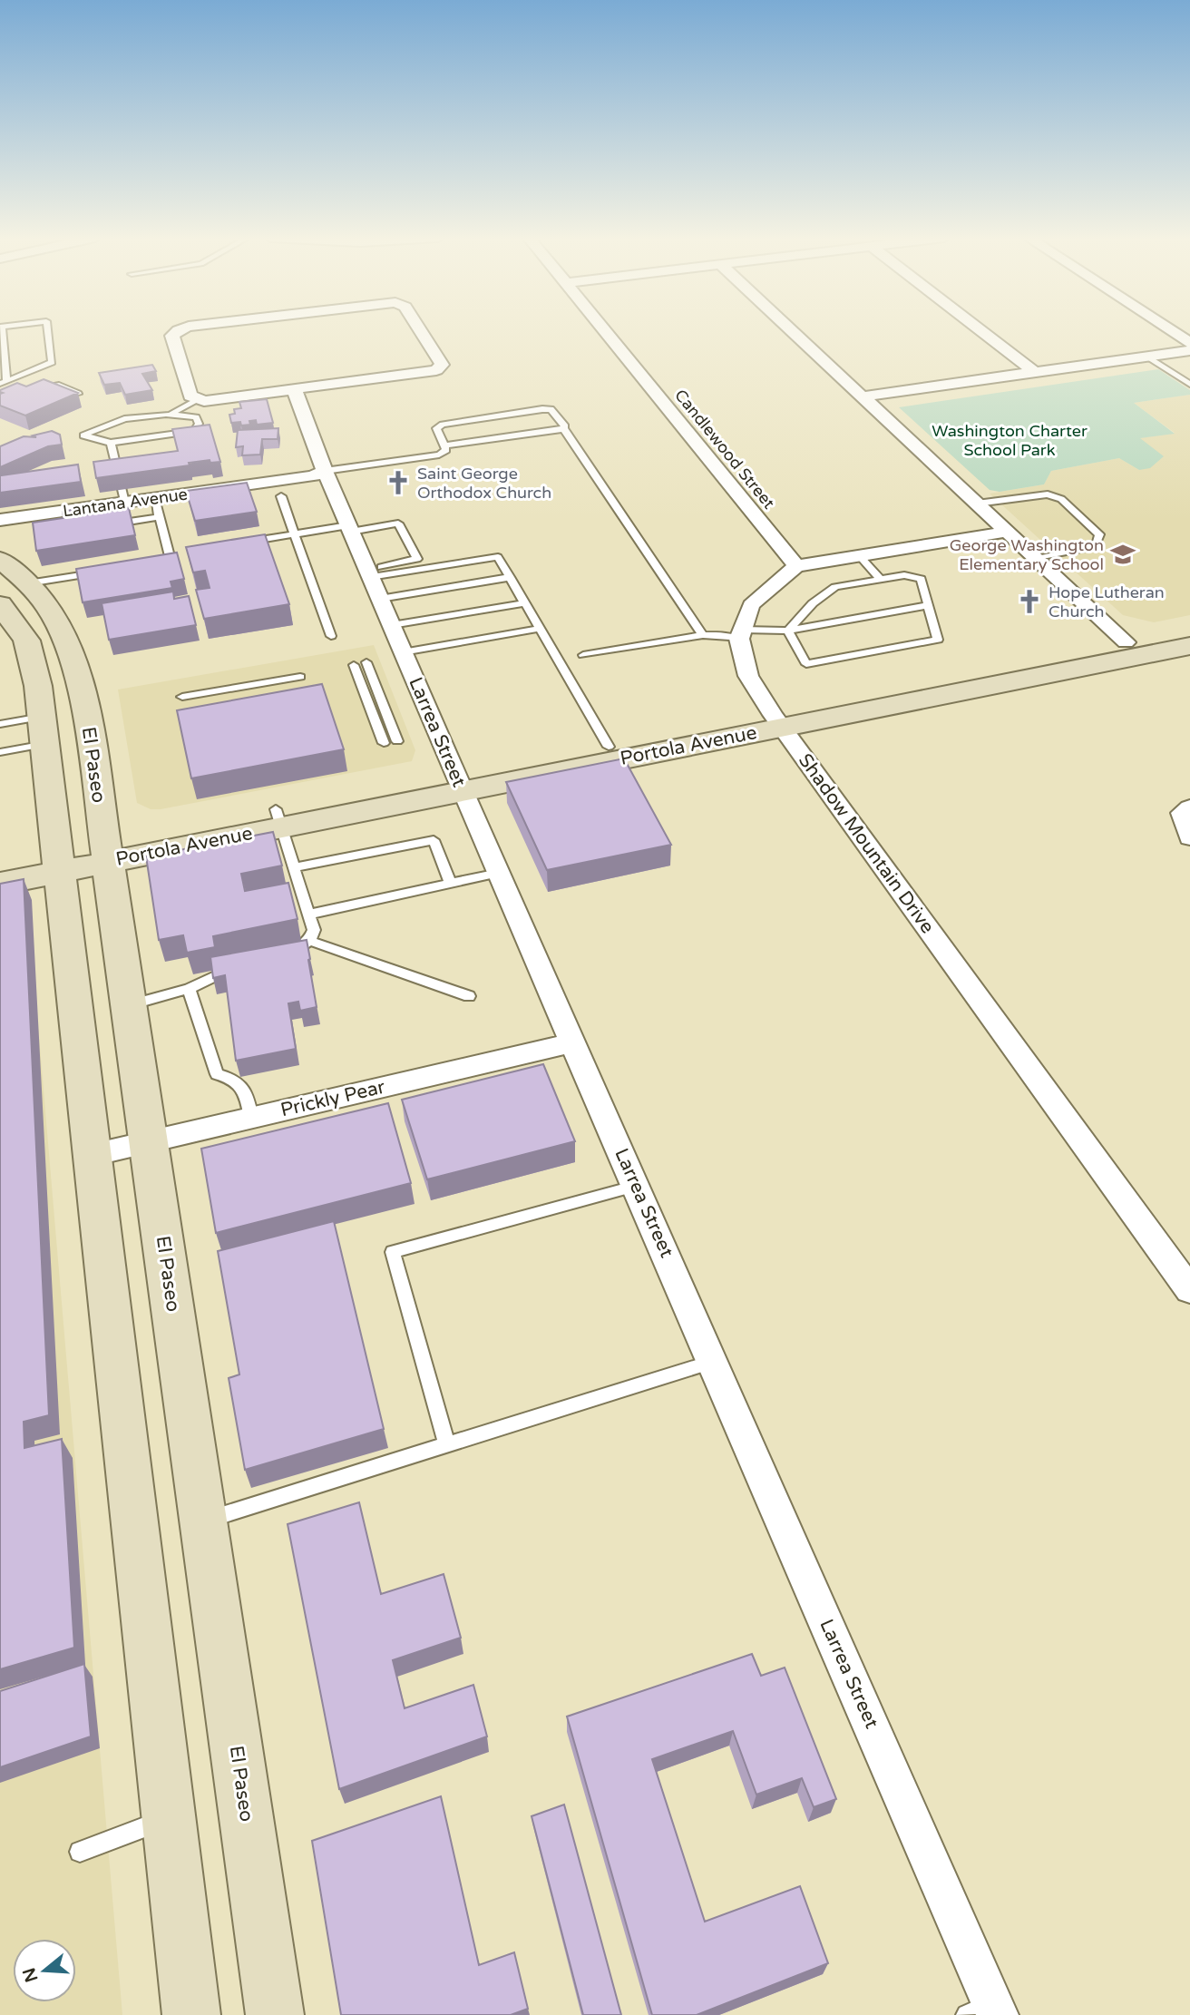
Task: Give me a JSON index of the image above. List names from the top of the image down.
{
  "streets": {
    "street": [
      "Candlewood Street",
      "Lantana Avenue",
      "Larrea Street",
      "Portola Avenue",
      "El Paseo",
      "Shadow Mountain Drive",
      "Prickly Pear"
    ]
  },
  "crossings": [
    ["Lantana Avenue", "Larrea Street"],
    ["Larrea Street", "Portola Avenue"],
    ["Larrea Street", "Prickly Pear"],
    ["Portola Avenue", "El Paseo"],
    ["Portola Avenue", "Shadow Mountain Drive"],
    ["El Paseo", "Prickly Pear"]
  ],
  "parks": ["Washington Charter School Park"],
  "places": {
    "church": ["Saint George Orthodox Church", "Hope Lutheran Church"],
    "school or university": ["George Washington Elementary School"]
  },
  "north": "left"
}
